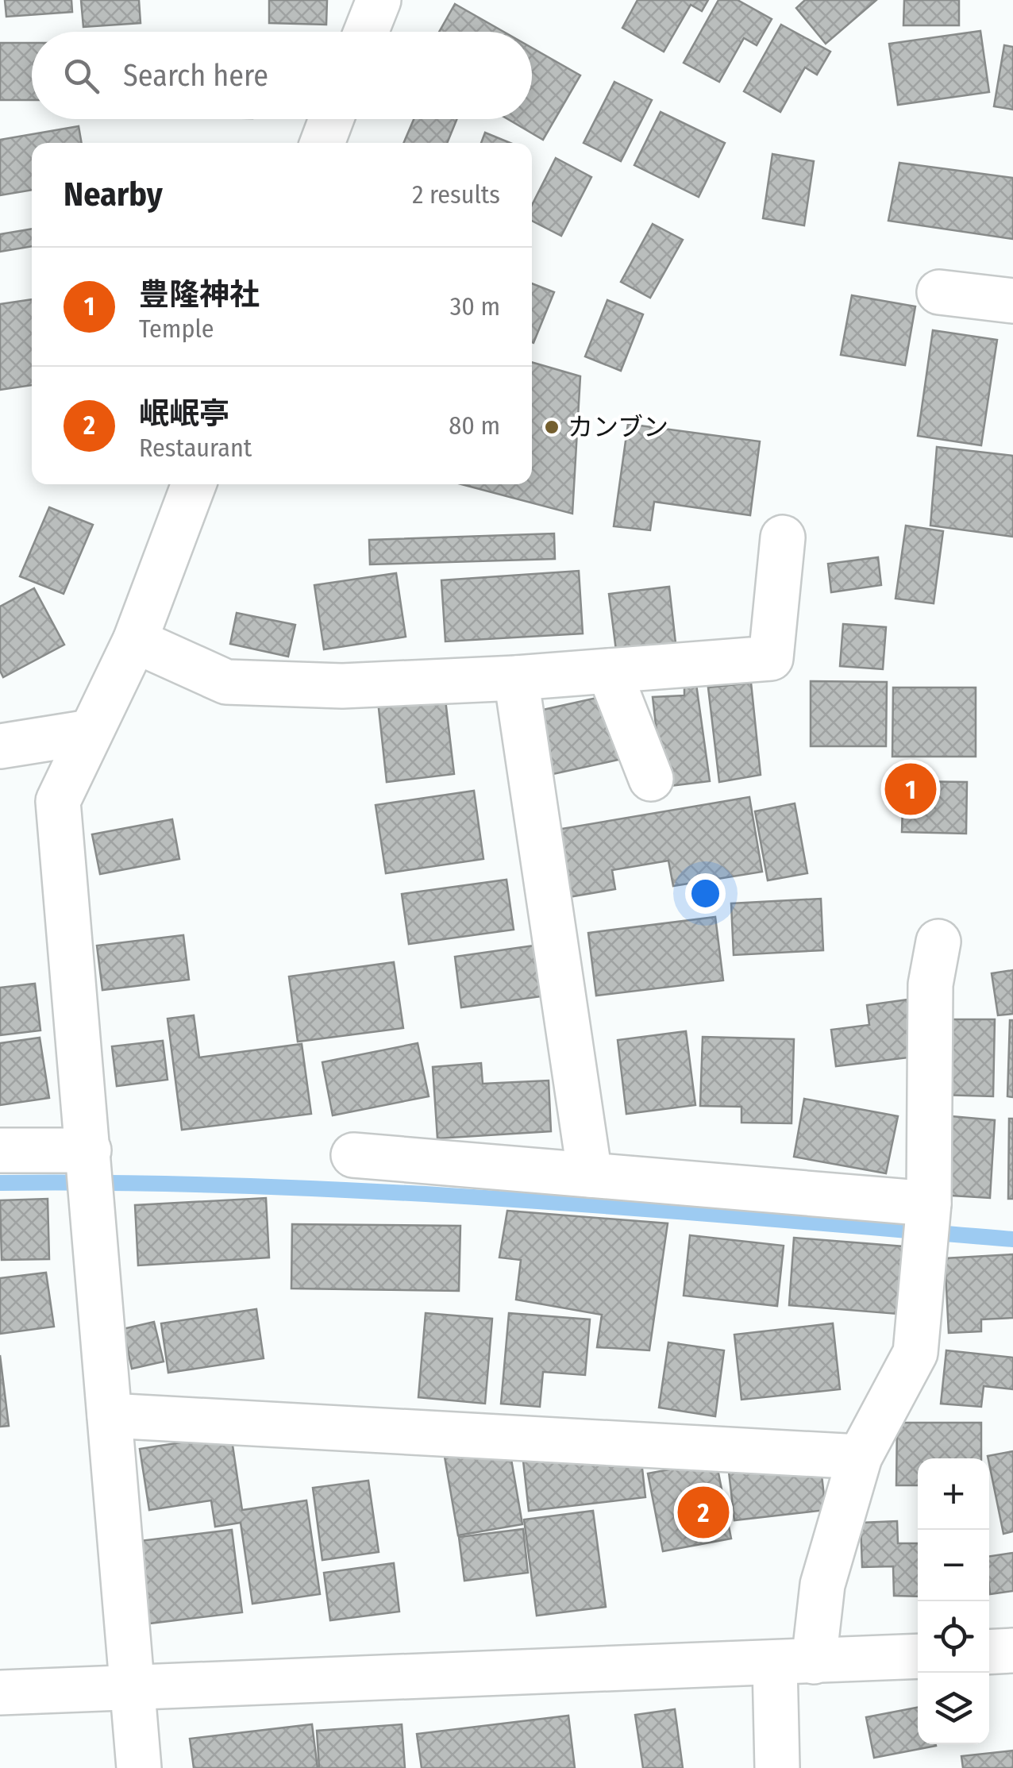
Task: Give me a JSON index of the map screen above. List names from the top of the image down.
{
  "places": ["カンブン"],
  "page": {
    "search": "Search here",
    "heading": ["Nearby", "2 results"],
    "list": [
      {
        "mark": "1",
        "name": "豊隆神社",
        "note": "Temple",
        "value": "30 m"
      },
      {
        "mark": "2",
        "name": "岷岷亭",
        "note": "Restaurant",
        "value": "80 m"
      }
    ],
    "pins": ["1", "2"],
    "map_buttons": ["+", "−"]
  }
}
